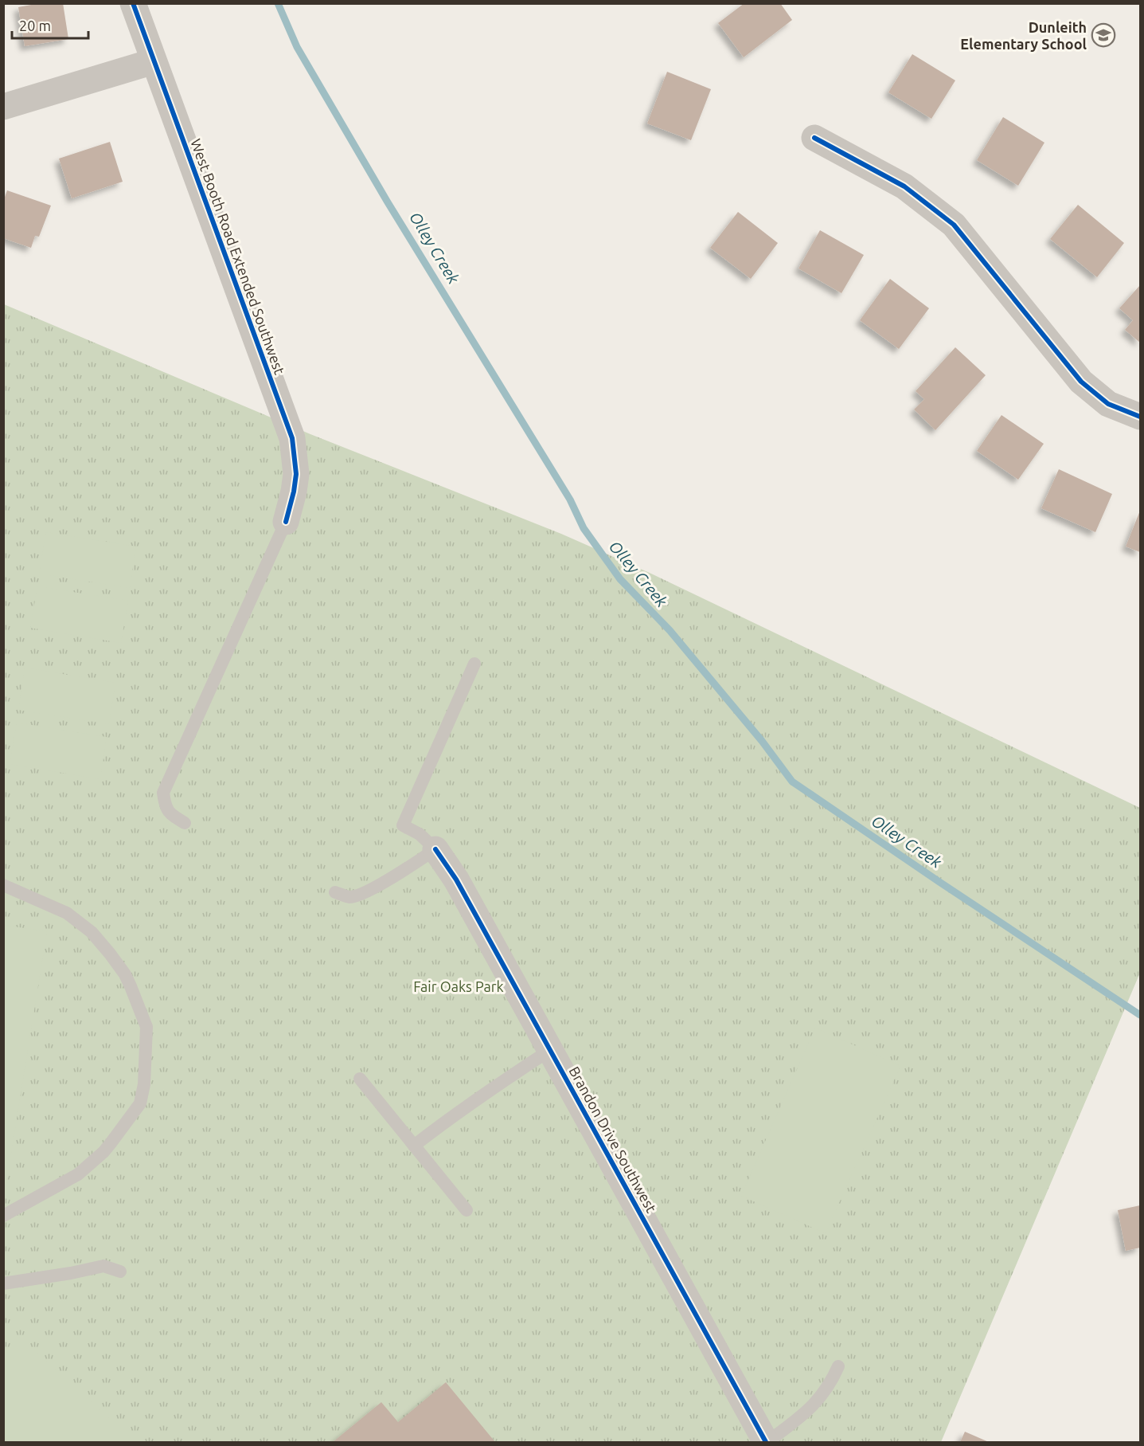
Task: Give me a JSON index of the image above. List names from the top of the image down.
{
  "streets": {
    "street": ["West Booth Road Extended Southwest", "Brandon Drive Southwest"]
  },
  "water": ["Olley Creek"],
  "parks": ["Fair Oaks Park"],
  "places": {
    "school or university": ["Dunleith Elementary School"]
  },
  "scale_bar": "20 m"
}
